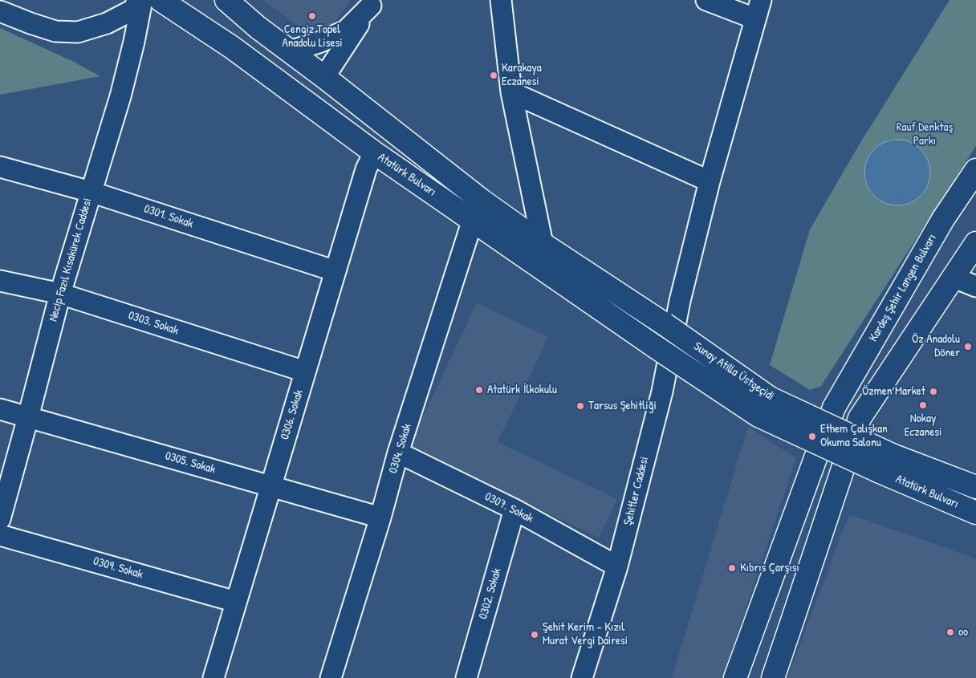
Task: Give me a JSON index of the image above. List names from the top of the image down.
{
  "streets": {
    "main road": ["Atatürk Bulvarı", "Kardeş Şehir Langen Bulvarı", "Sunay Atilla Üstgeçidi"],
    "street": [
      "0301. Sokak",
      "Necip Fazıl Kısakürek Caddesi",
      "0303. Sokak",
      "0306. Sokak",
      "0304. Sokak",
      "0305. Sokak",
      "Şehitler Caddesi",
      "0307. Sokak",
      "0309. Sokak",
      "0302. Sokak"
    ]
  },
  "crossings": [
    ["Atatürk Bulvarı", "Sunay Atilla Üstgeçidi"],
    ["Atatürk Bulvarı", "0306. Sokak"],
    ["Atatürk Bulvarı", "0304. Sokak"],
    ["0301. Sokak", "Necip Fazıl Kısakürek Caddesi"],
    ["0301. Sokak", "0306. Sokak"],
    ["Necip Fazıl Kısakürek Caddesi", "0303. Sokak"],
    ["Necip Fazıl Kısakürek Caddesi", "0305. Sokak"],
    ["0303. Sokak", "0306. Sokak"],
    ["0306. Sokak", "0305. Sokak"],
    ["0306. Sokak", "0309. Sokak"],
    ["0304. Sokak", "0305. Sokak"],
    ["0304. Sokak", "0307. Sokak"],
    ["Şehitler Caddesi", "0307. Sokak"],
    ["0307. Sokak", "0302. Sokak"]
  ],
  "parks": ["Rauf Denktaş Parkı"],
  "places": [
    "Cengiz Topel Anadolu Lisesi",
    "Karakaya Eczanesi",
    "Öz Anadolu Döner",
    "Atatürk İlkokulu",
    "Özmen Market",
    "Nokay Eczanesi",
    "Tarsus Şehitliği",
    "Ethem Çalışkan Okuma Salonu",
    "Kıbrıs Çarşısı",
    "oo",
    "Şehit Kerim - Kızıl Murat Vergi Dairesi"
  ]
}
